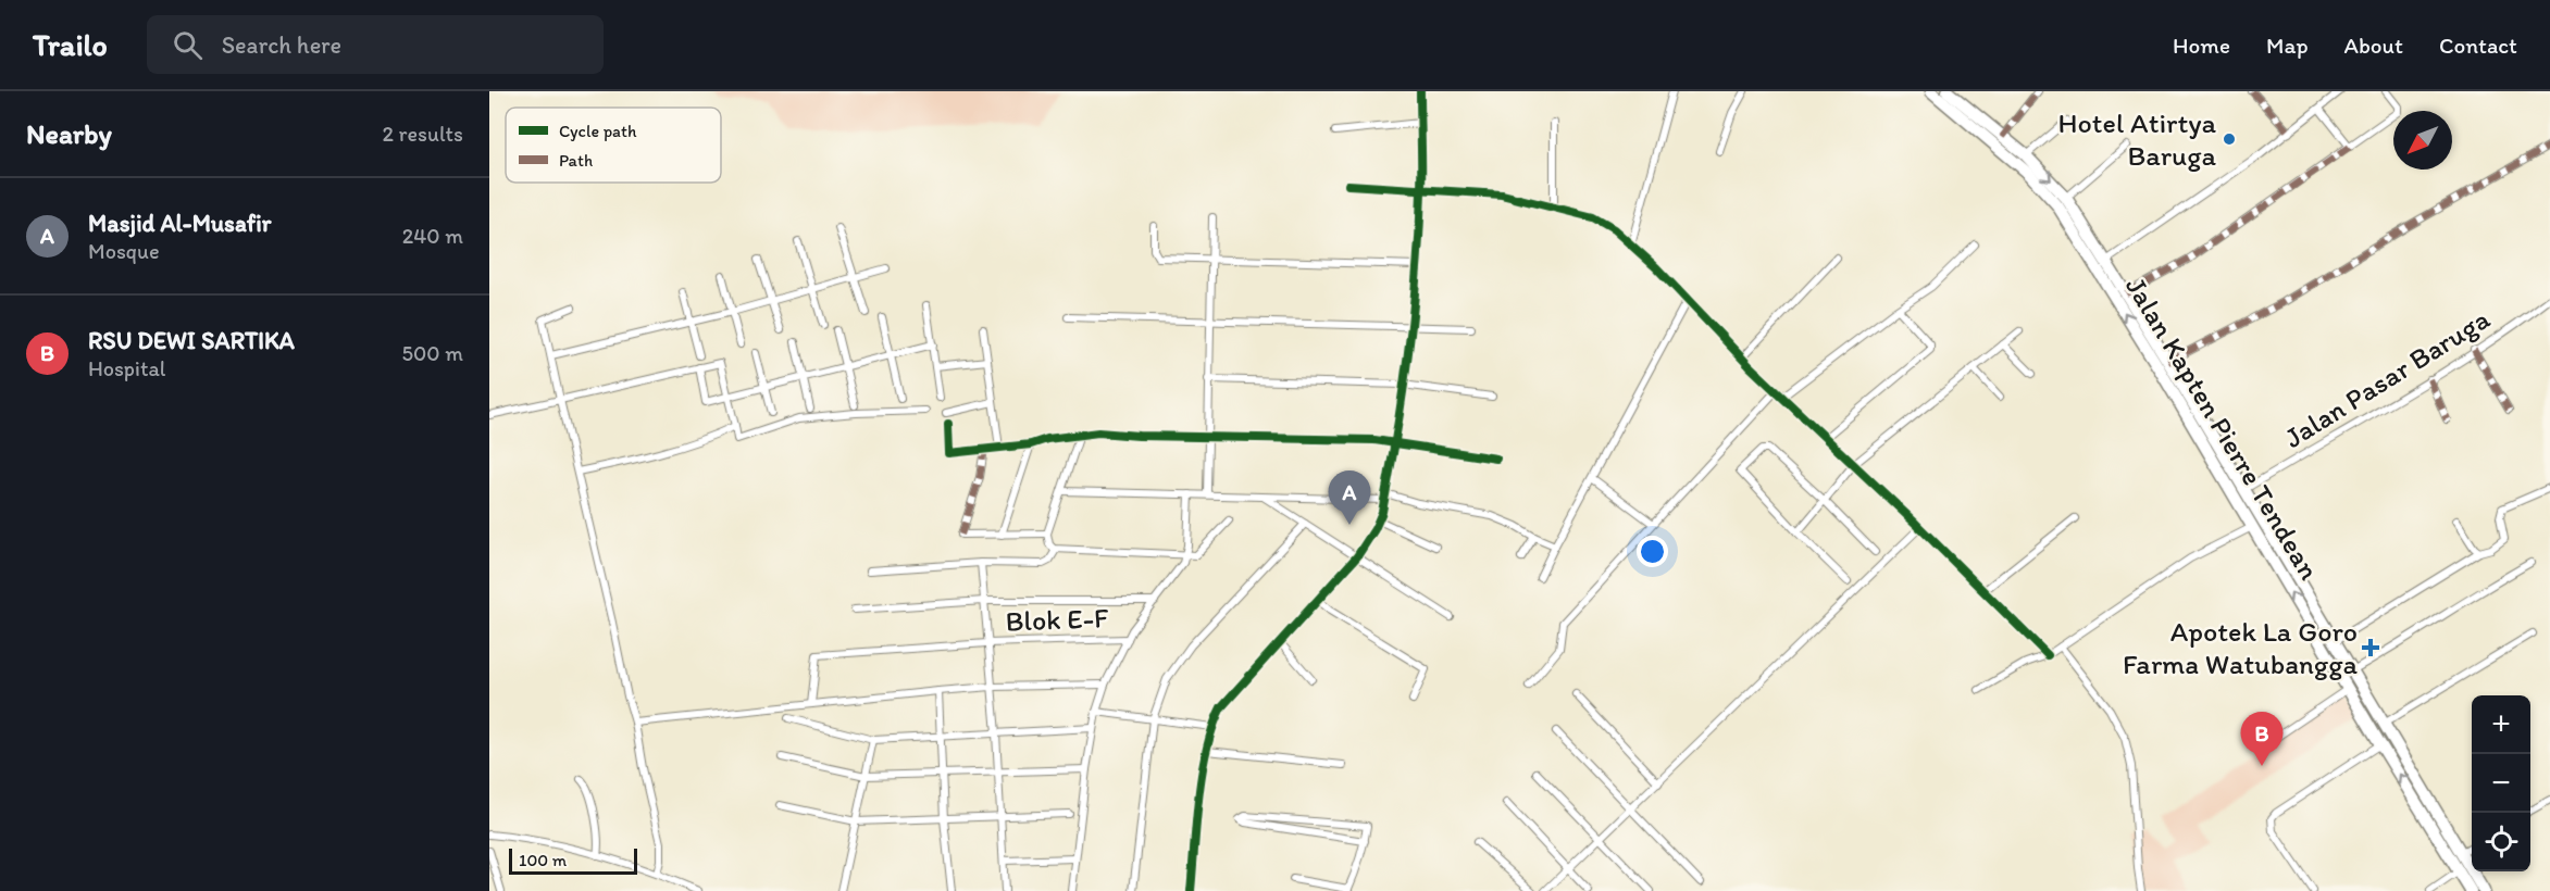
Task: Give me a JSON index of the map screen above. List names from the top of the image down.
{
  "streets": {
    "highway": ["Jalan Kapten Pierre Tendean"],
    "street": ["Jalan Pasar Baruga", "Blok E-F"]
  },
  "crossings": [
    ["Jalan Pasar Baruga", "Jalan Kapten Pierre Tendean"]
  ],
  "places": {
    "other": ["Hotel Atirtya Baruga"],
    "health": ["Apotek La Goro Farma Watubangga"]
  },
  "legend": ["Cycle path", "Path"],
  "scale_bar": "100 m",
  "north": "bottom left",
  "page": {
    "header": "Trailo",
    "search": "Search here",
    "nav": [
      "Home",
      "Map",
      "About",
      "Contact"
    ],
    "heading": ["Nearby", "2 results"],
    "list": [
      {
        "mark": "A",
        "name": "Masjid Al-Musafir",
        "note": "Mosque",
        "value": "240 m"
      },
      {
        "mark": "B",
        "name": "RSU DEWI SARTIKA",
        "note": "Hospital",
        "value": "500 m"
      }
    ],
    "pins": ["A", "B"],
    "map_buttons": ["+", "−"],
    "scale": "100 m"
  }
}
